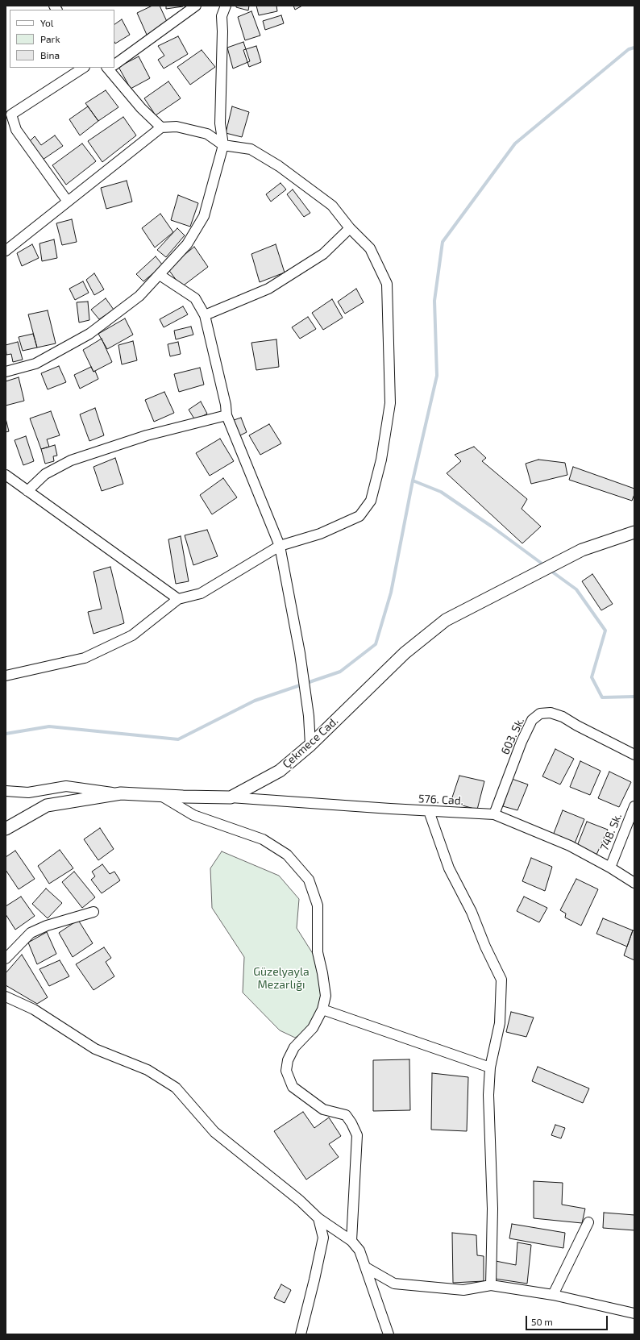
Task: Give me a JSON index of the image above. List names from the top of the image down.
{
  "streets": {
    "street": [
      "603. Sk.",
      "Çekmece Cad.",
      "576. Cad.",
      "748. Sk."
    ]
  },
  "crossings": [
    ["603. Sk.", "576. Cad."],
    ["Çekmece Cad.", "576. Cad."],
    ["576. Cad.", "748. Sk."]
  ],
  "parks": ["Güzelyayla Mezarlığı"],
  "legend": ["Yol", "Park", "Bina"],
  "scale_bar": "50 m"
}
